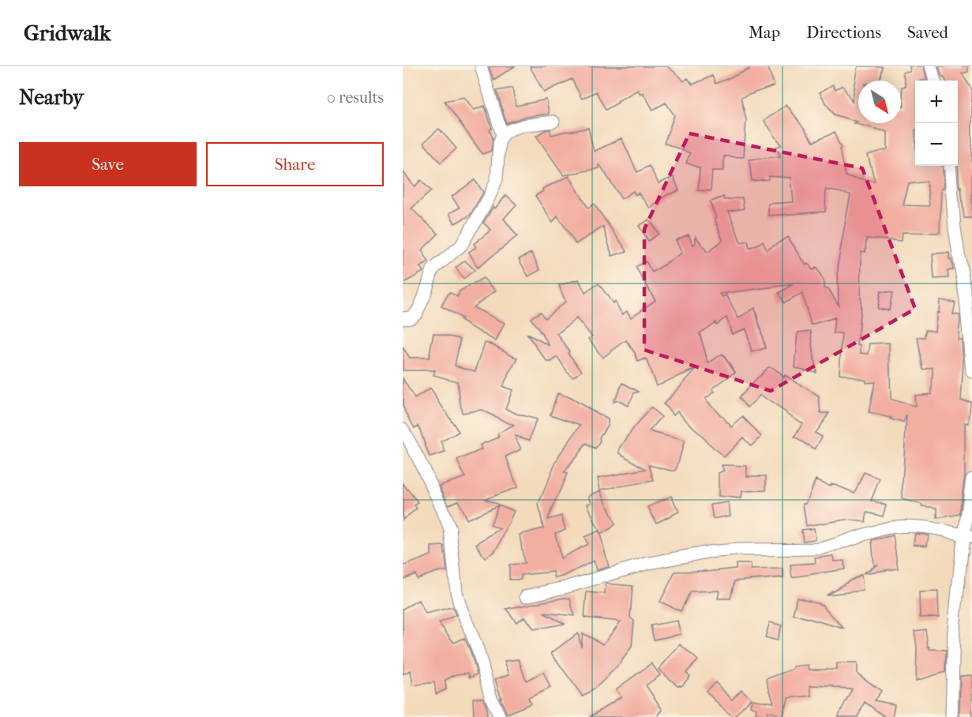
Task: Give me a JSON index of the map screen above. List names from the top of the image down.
{
  "north": "bottom right",
  "page": {
    "header": "Gridwalk",
    "nav": ["Map", "Directions", "Saved"],
    "heading": ["Nearby", "0 results"],
    "map_buttons": ["+", "−"],
    "buttons": ["Save", "Share"]
  }
}
